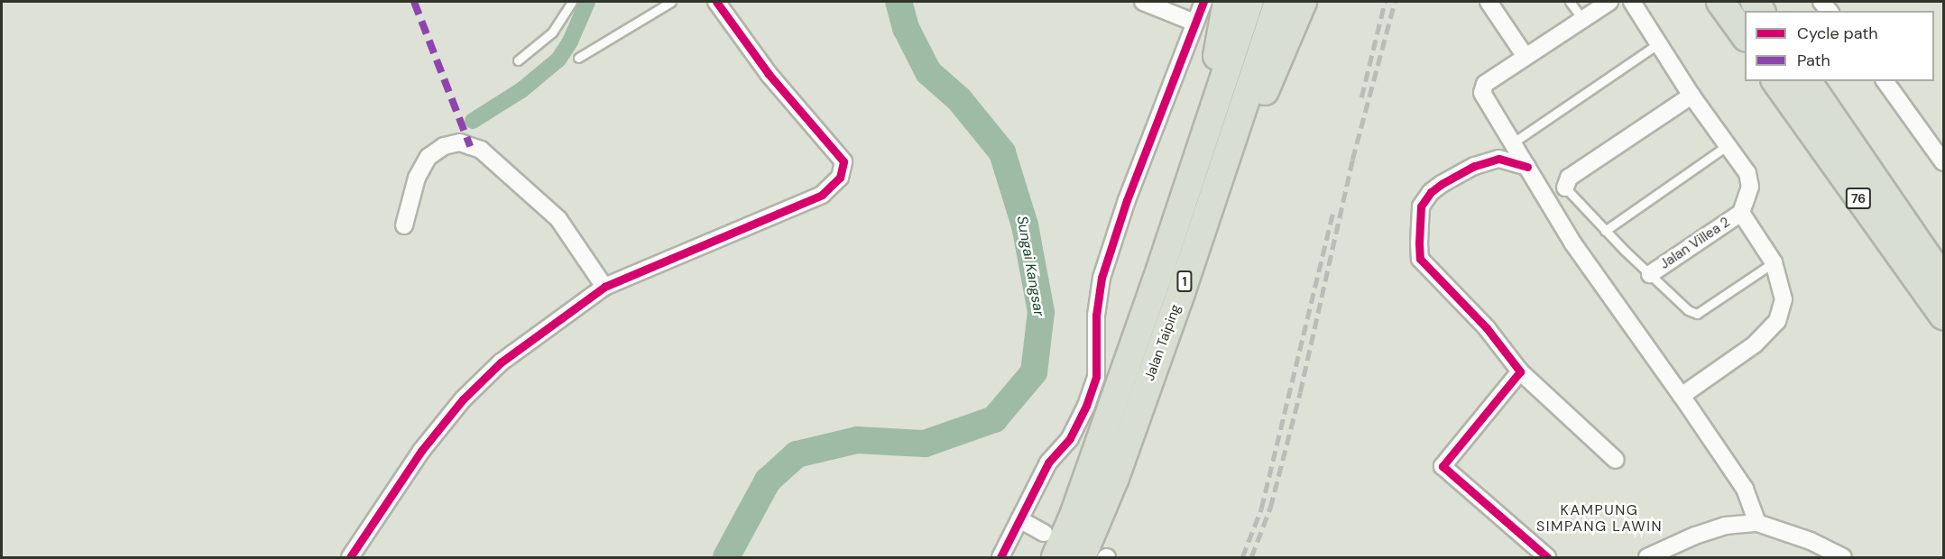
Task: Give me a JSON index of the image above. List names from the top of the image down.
{
  "streets": {
    "highway": ["76", "1", "Jalan Taiping"],
    "street": ["Jalan Villea 2"]
  },
  "districts": ["KAMPUNG SIMPANG LAWIN"],
  "water": ["Sungai Kangsar"],
  "legend": ["Cycle path", "Path"]
}
